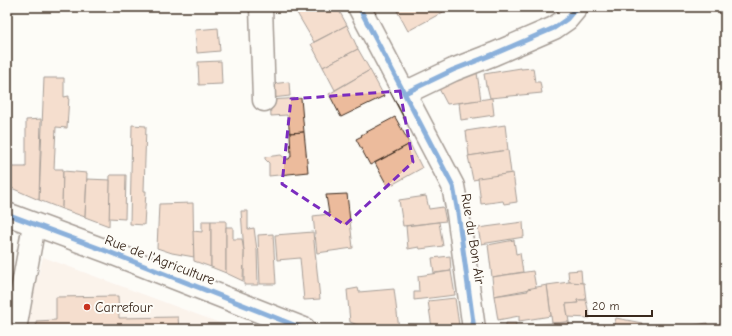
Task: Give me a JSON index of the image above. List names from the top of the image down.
{
  "streets": {
    "street": ["Rue du Bon Air", "Rue de l'Agriculture"]
  },
  "places": ["Carrefour"],
  "scale_bar": "20 m"
}
